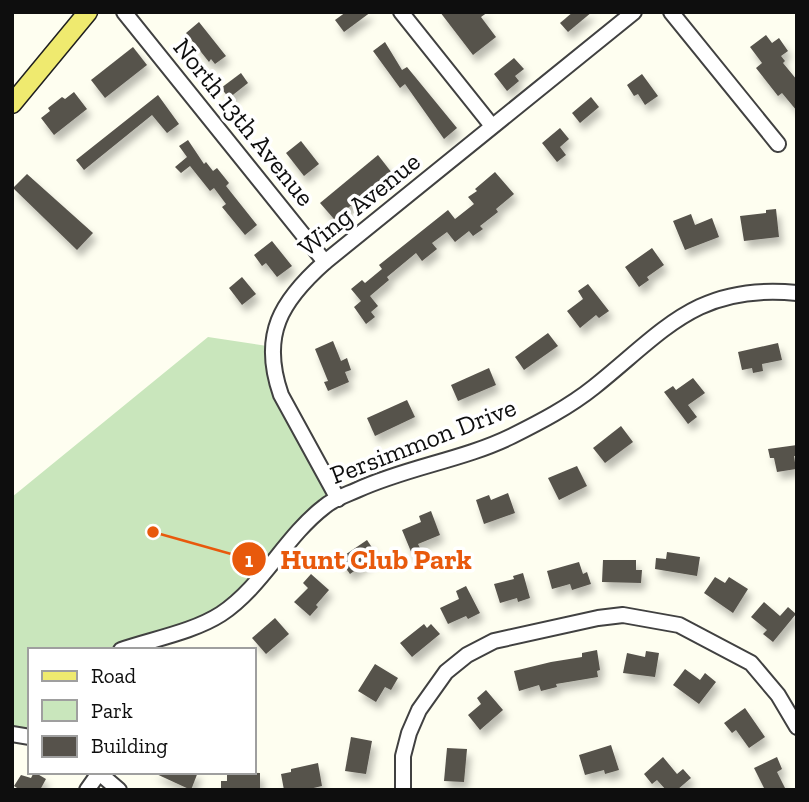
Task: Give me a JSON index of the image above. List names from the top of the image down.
{
  "streets": {
    "street": ["North 13th Avenue", "Wing Avenue", "Persimmon Drive"]
  },
  "crossings": [
    ["North 13th Avenue", "Wing Avenue"],
    ["Wing Avenue", "Persimmon Drive"]
  ],
  "places": ["Hunt Club Park"],
  "legend": ["Road", "Park", "Building"]
}
